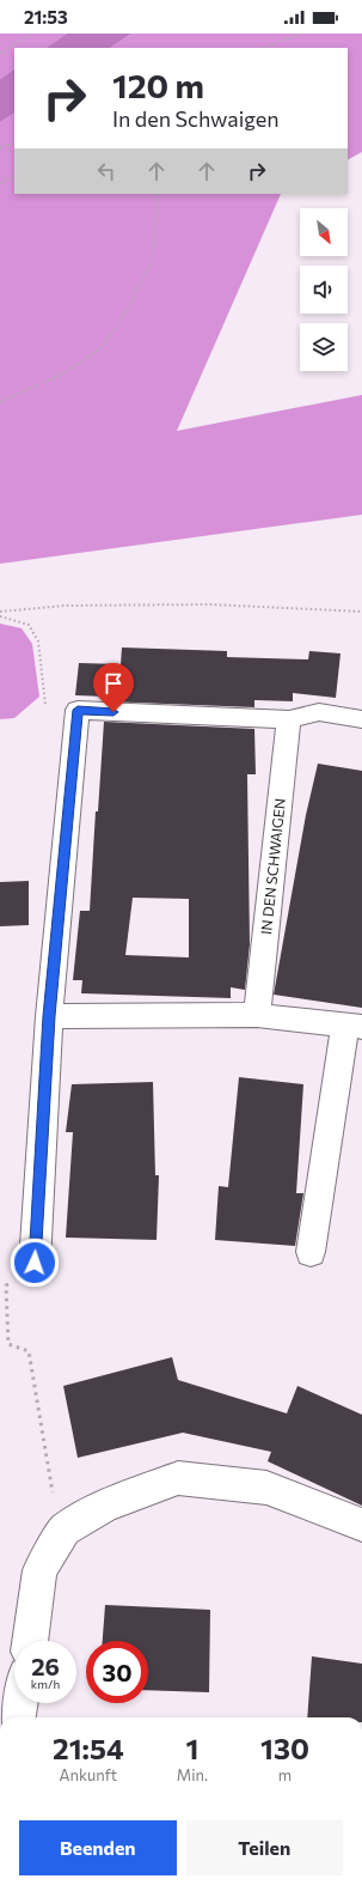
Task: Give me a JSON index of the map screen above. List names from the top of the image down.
{
  "streets": {
    "street": ["IN DEN SCHWAIGEN"]
  },
  "north": "bottom right",
  "page": {
    "status": "21:53",
    "turn": ["120 m", "In den Schwaigen"],
    "speed": "26 km/h",
    "limit": "30",
    "eta": [
      "21:54",
      "Ankunft",
      "1",
      "Min.",
      "130",
      "m"
    ],
    "buttons": ["Beenden", "Teilen"]
  }
}
